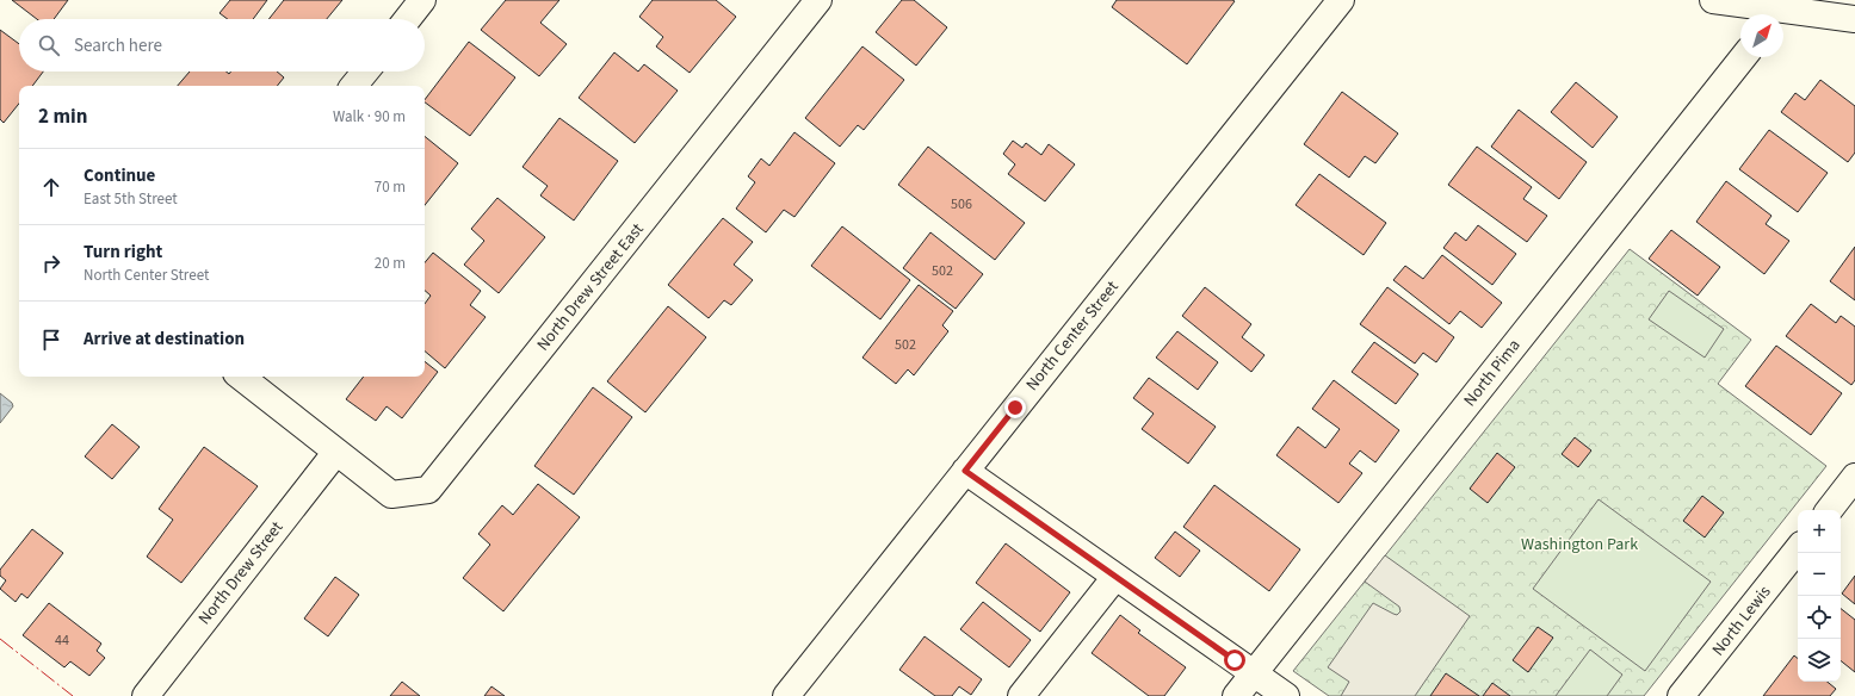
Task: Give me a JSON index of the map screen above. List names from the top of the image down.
{
  "streets": {
    "street": [
      "North Drew Street East",
      "North Center Street",
      "North Pima",
      "North Drew Street",
      "North Lewis"
    ]
  },
  "crossings": [
    ["North Drew Street East", "North Drew Street"]
  ],
  "parks": ["Washington Park"],
  "house_numbers": [
    "506",
    "502",
    "502",
    "44"
  ],
  "north": "top right",
  "page": {
    "search": "Search here",
    "heading": ["2 min", "Walk · 90 m"],
    "list": [
      ["Continue", "East 5th Street", "70 m"],
      ["Turn right", "North Center Street", "20 m"],
      "Arrive at destination"
    ],
    "map_buttons": ["+", "−"]
  }
}
